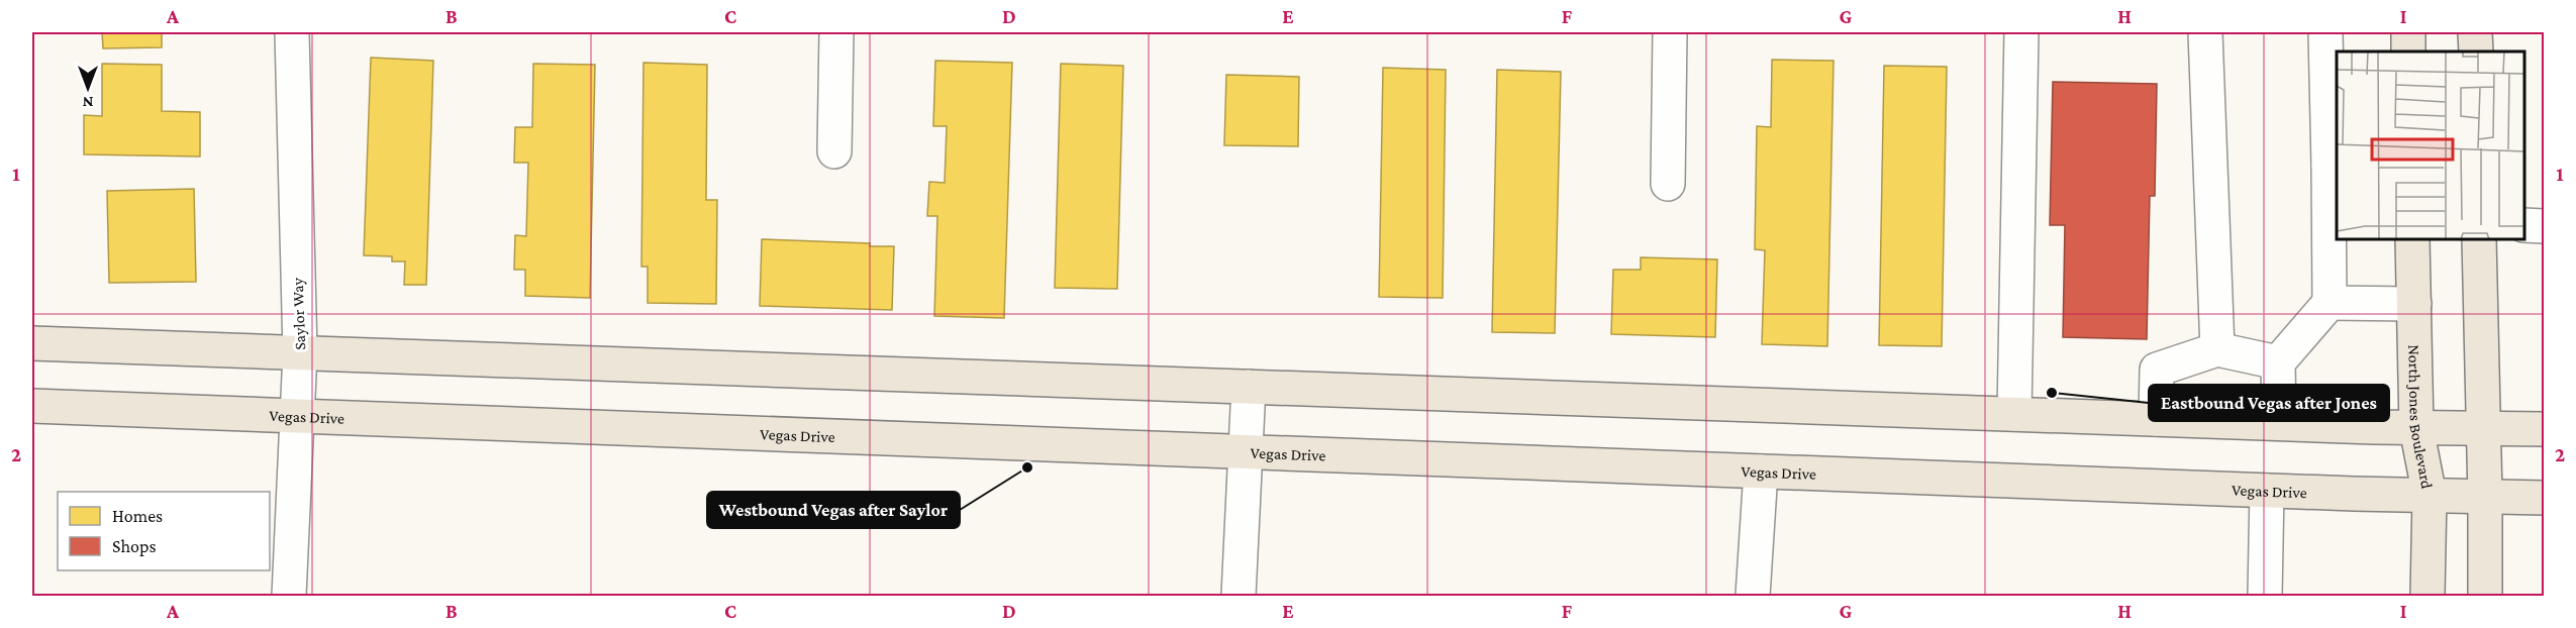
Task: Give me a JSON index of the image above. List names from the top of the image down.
{
  "streets": {
    "main road": ["Vegas Drive", "North Jones Boulevard"],
    "street": ["Saylor Way"]
  },
  "crossings": [
    ["Saylor Way", "Vegas Drive"],
    ["Vegas Drive", "North Jones Boulevard"]
  ],
  "places": ["Eastbound Vegas after Jones", "Westbound Vegas after Saylor"],
  "legend": ["Homes", "Shops"],
  "north": "bottom",
  "grid": {
    "columns": [
      "A",
      "B",
      "C",
      "D",
      "E",
      "F",
      "G",
      "H",
      "I"
    ],
    "rows": ["1", "2"]
  }
}
